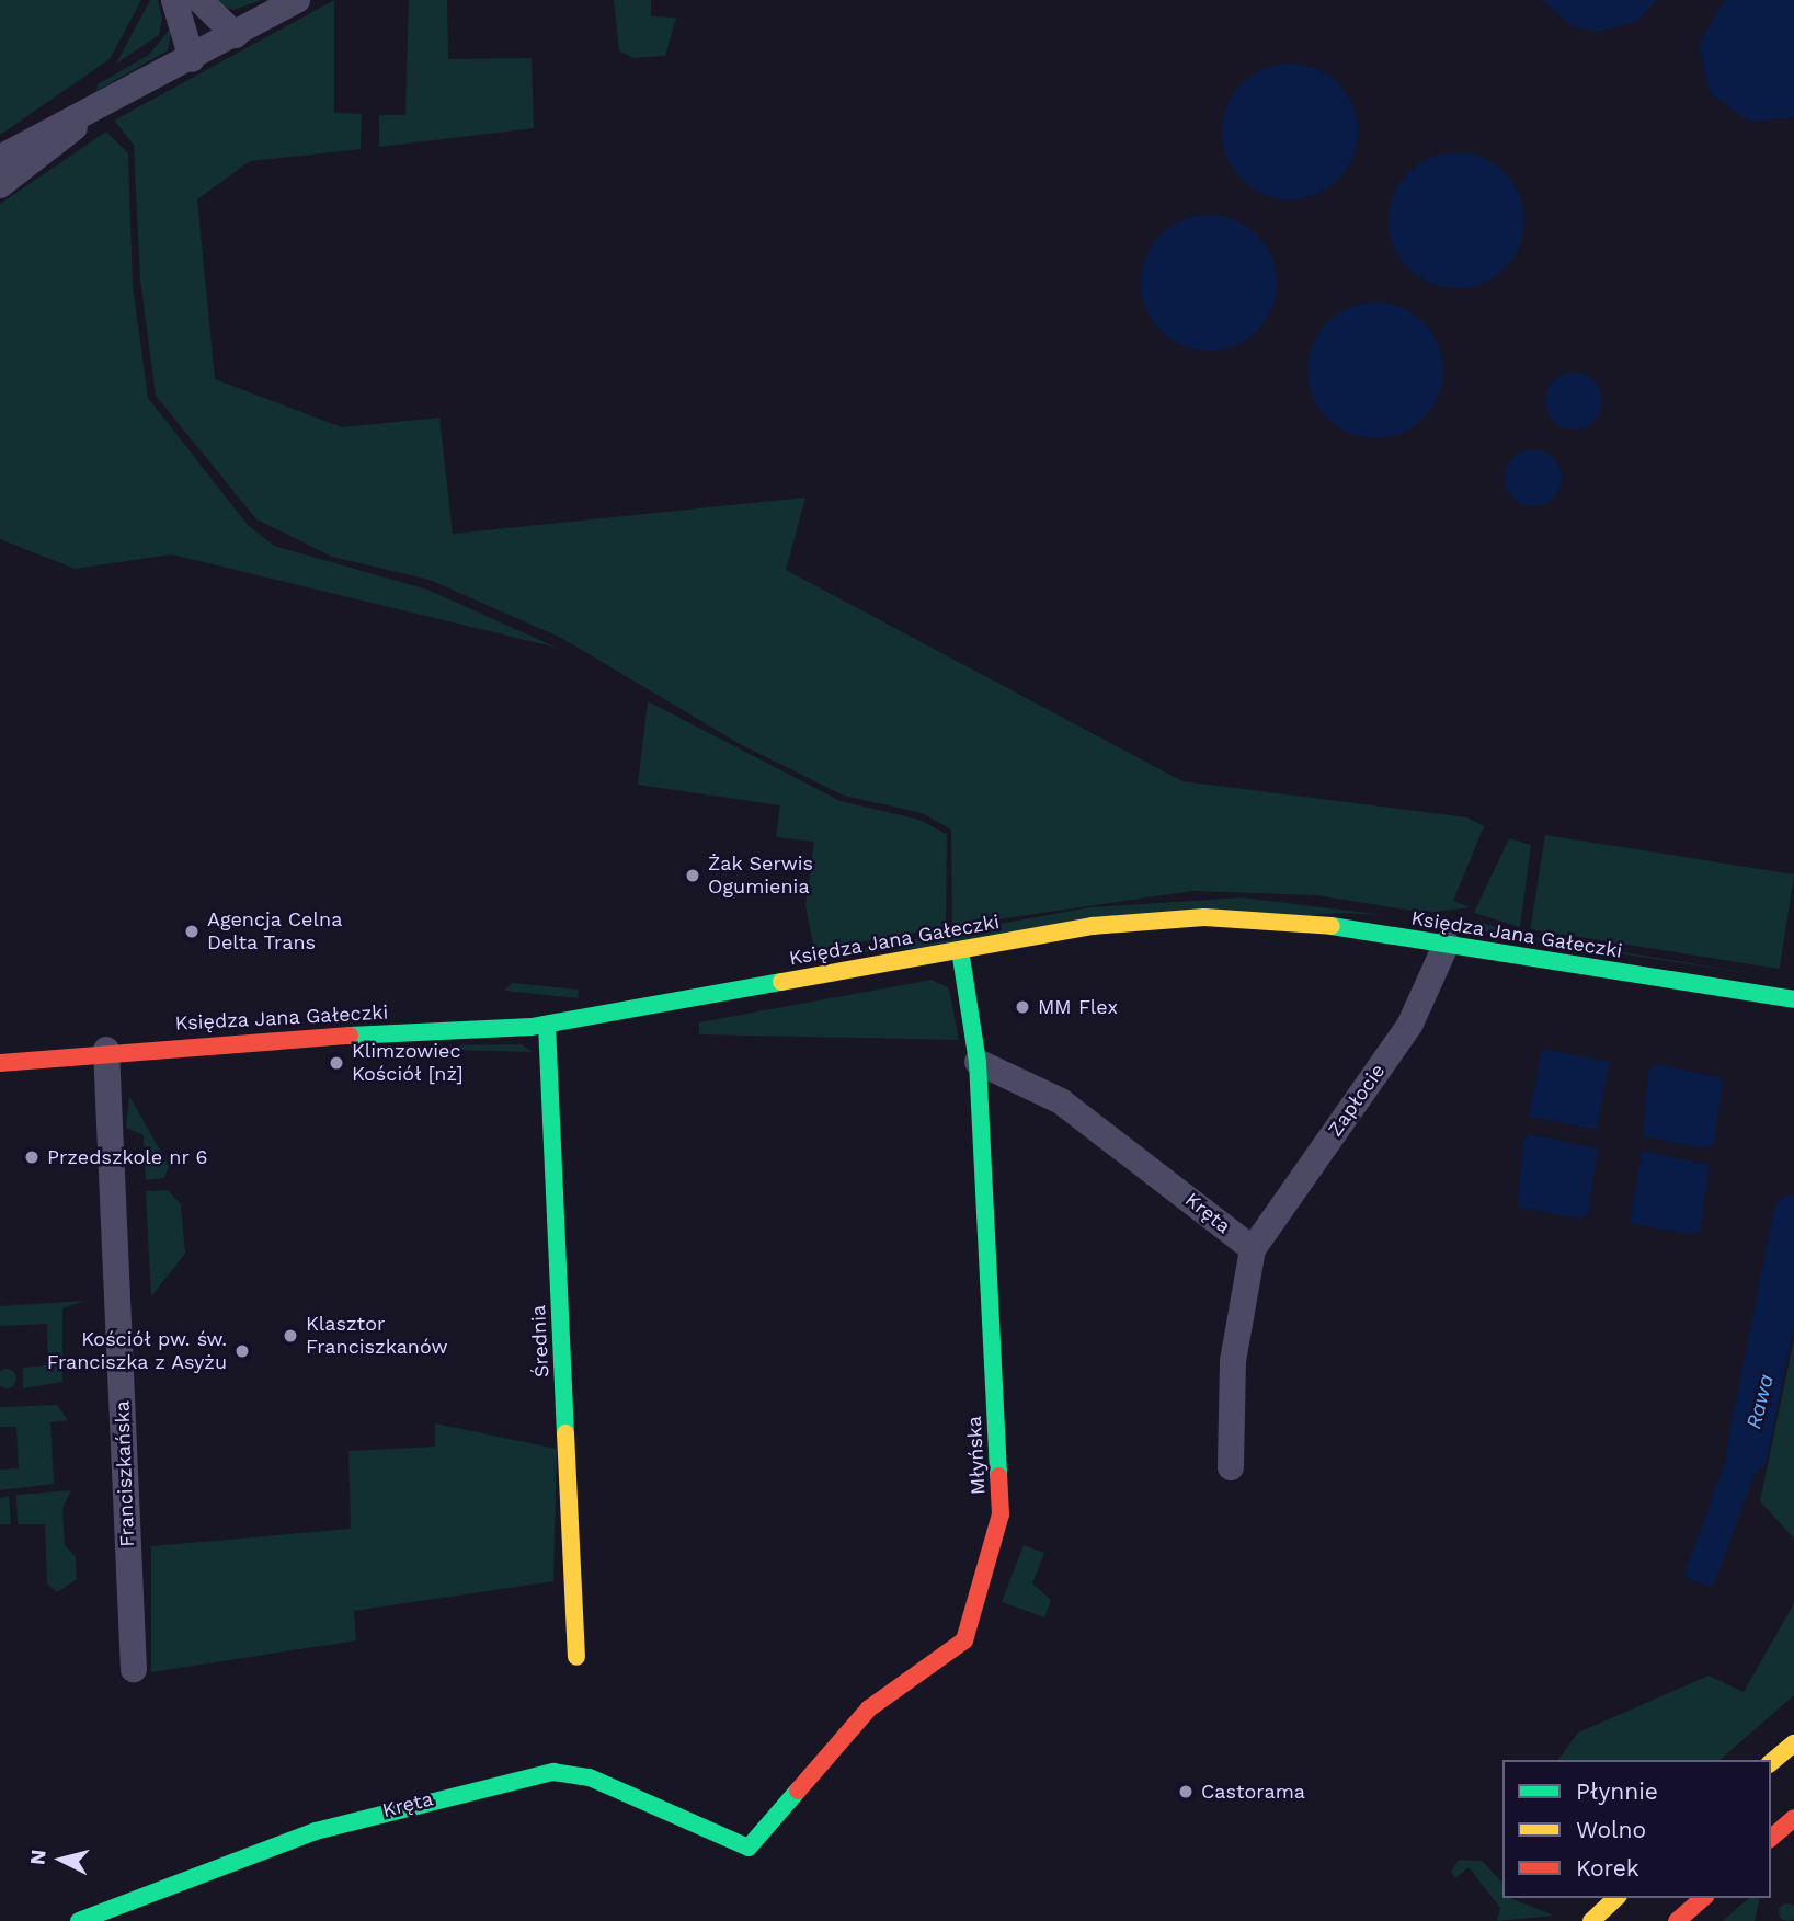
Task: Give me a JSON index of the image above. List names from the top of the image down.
{
  "streets": {
    "street": [
      "Księdza Jana Gałeczki",
      "Zapłocie",
      "Kręta",
      "Średnia",
      "Młyńska",
      "Franciszkańska"
    ]
  },
  "crossings": [
    ["Księdza Jana Gałeczki", "Zapłocie"],
    ["Księdza Jana Gałeczki", "Średnia"],
    ["Księdza Jana Gałeczki", "Młyńska"],
    ["Księdza Jana Gałeczki", "Franciszkańska"],
    ["Zapłocie", "Kręta"],
    ["Kręta", "Młyńska"]
  ],
  "water": ["Rawa"],
  "places": [
    "Żak Serwis Ogumienia",
    "Agencja Celna Delta Trans",
    "MM Flex",
    "Klimzowiec Kościół [nż]",
    "Przedszkole nr 6",
    "Klasztor Franciszkanów",
    "Kościół pw. św. Franciszka z Asyżu",
    "Castorama"
  ],
  "legend": ["Płynnie", "Wolno", "Korek"],
  "north": "left"
}
